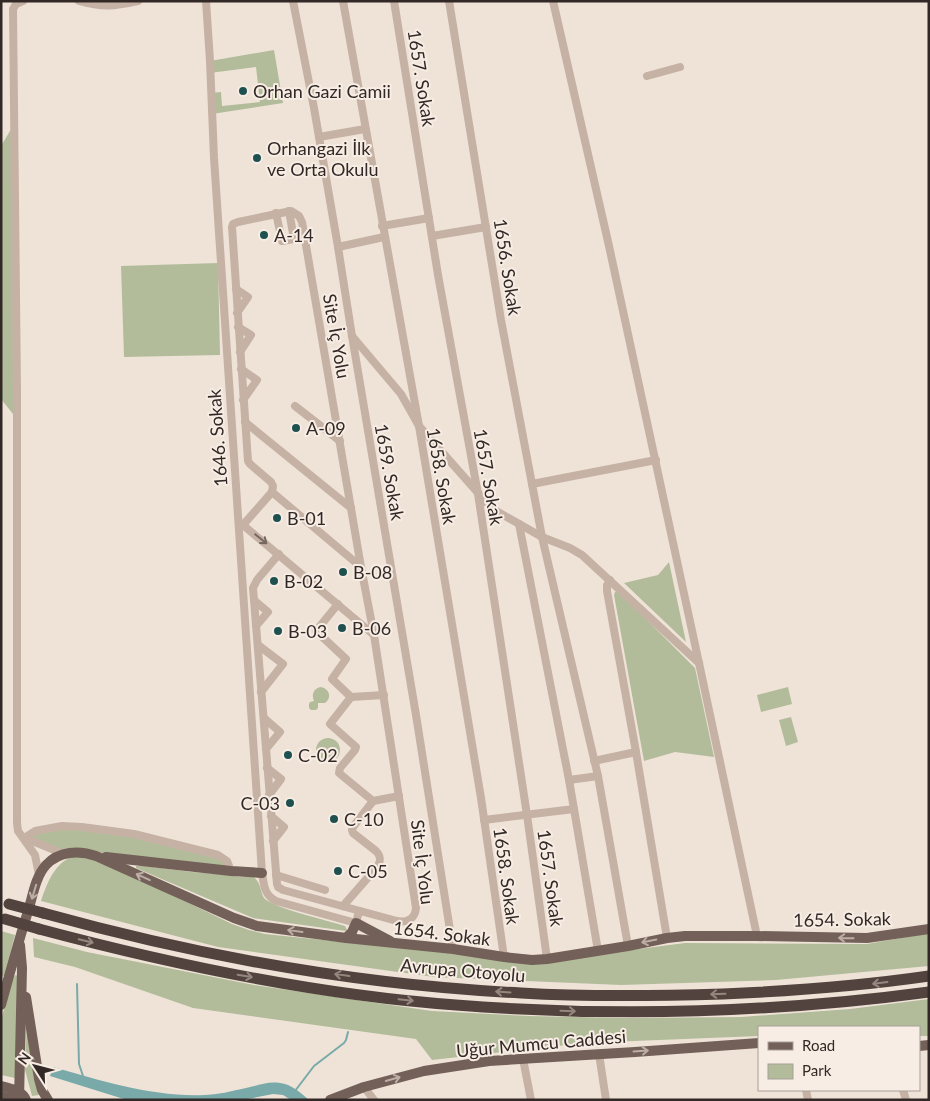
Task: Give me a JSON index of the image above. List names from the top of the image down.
{
  "streets": {
    "highway": ["Avrupa Otoyolu"],
    "main road": ["1654. Sokak", "Uğur Mumcu Caddesi"],
    "street": [
      "1657. Sokak",
      "1656. Sokak",
      "Site İç Yolu",
      "1646. Sokak",
      "1659. Sokak",
      "1658. Sokak"
    ]
  },
  "crossings": [
    ["1657. Sokak", "1654. Sokak"],
    ["1656. Sokak", "1654. Sokak"],
    ["1659. Sokak", "1654. Sokak"],
    ["1658. Sokak", "1654. Sokak"]
  ],
  "one_way": ["Uğur Mumcu Caddesi"],
  "places": [
    "Orhan Gazi Camii",
    "Orhangazi İlk ve Orta Okulu",
    "A-14",
    "A-09",
    "B-01",
    "B-08",
    "B-02",
    "B-06",
    "B-03",
    "C-02",
    "C-03",
    "C-10",
    "C-05"
  ],
  "legend": ["Road", "Park"],
  "north": "top left"
}
